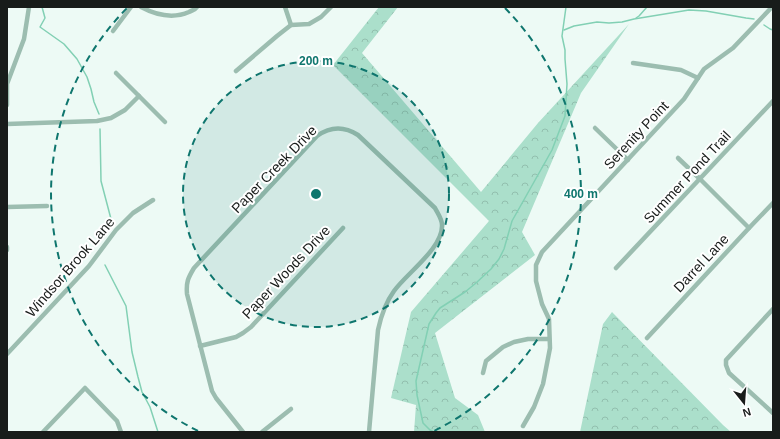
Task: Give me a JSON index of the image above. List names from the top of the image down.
{
  "streets": {
    "street": [
      "Serenity Point",
      "Paper Creek Drive",
      "Summer Pond Trail",
      "Darrel Lane",
      "Windsor Brook Lane",
      "Paper Woods Drive"
    ]
  },
  "crossings": [
    ["Paper Creek Drive", "Paper Woods Drive"]
  ],
  "north": "bottom",
  "rings": ["200 m", "400 m"]
}
